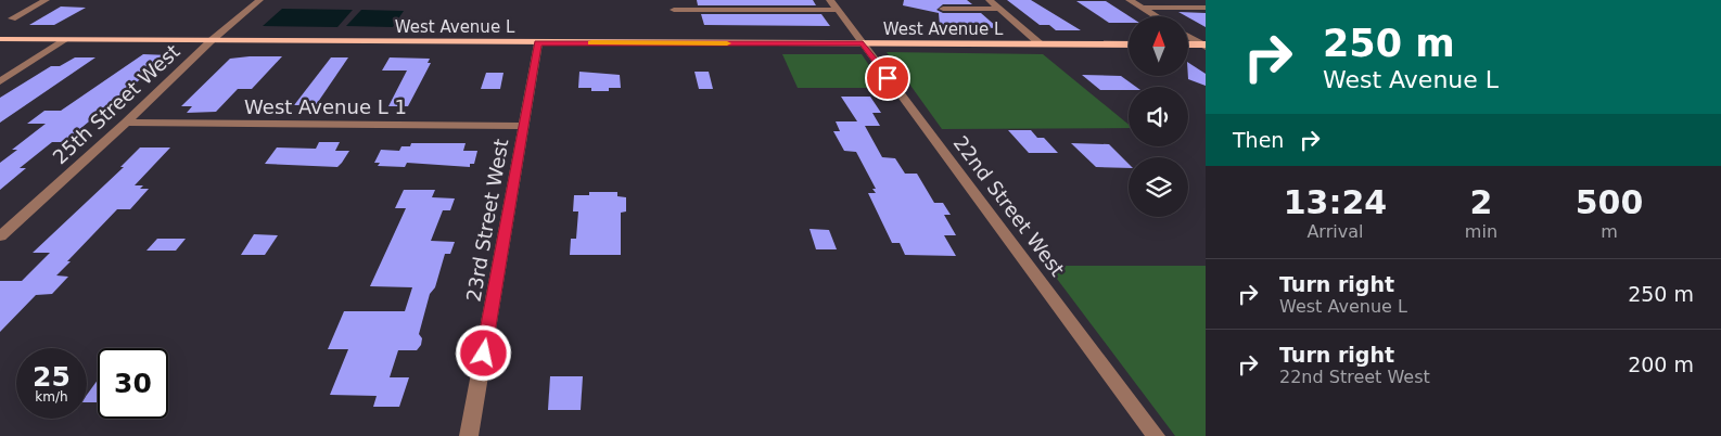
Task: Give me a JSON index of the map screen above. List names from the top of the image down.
{
  "streets": {
    "main road": ["West Avenue L"],
    "street": [
      "25th Street West",
      "West Avenue L 1",
      "22nd Street West",
      "23rd Street West"
    ]
  },
  "crossings": [
    ["West Avenue L", "25th Street West"],
    ["West Avenue L", "22nd Street West"],
    ["West Avenue L", "23rd Street West"],
    ["25th Street West", "West Avenue L 1"],
    ["West Avenue L 1", "23rd Street West"]
  ],
  "north": "top",
  "page": {
    "turn": ["250 m", "West Avenue L"],
    "then": "Then",
    "eta": [
      "13:24",
      "Arrival",
      "2",
      "min",
      "500",
      "m"
    ],
    "list": [
      {
        "name": "Turn right",
        "note": "West Avenue L",
        "value": "250 m"
      },
      {
        "name": "Turn right",
        "note": "22nd Street West",
        "value": "200 m"
      }
    ],
    "speed": "25 km/h",
    "limit": "30"
  }
}
